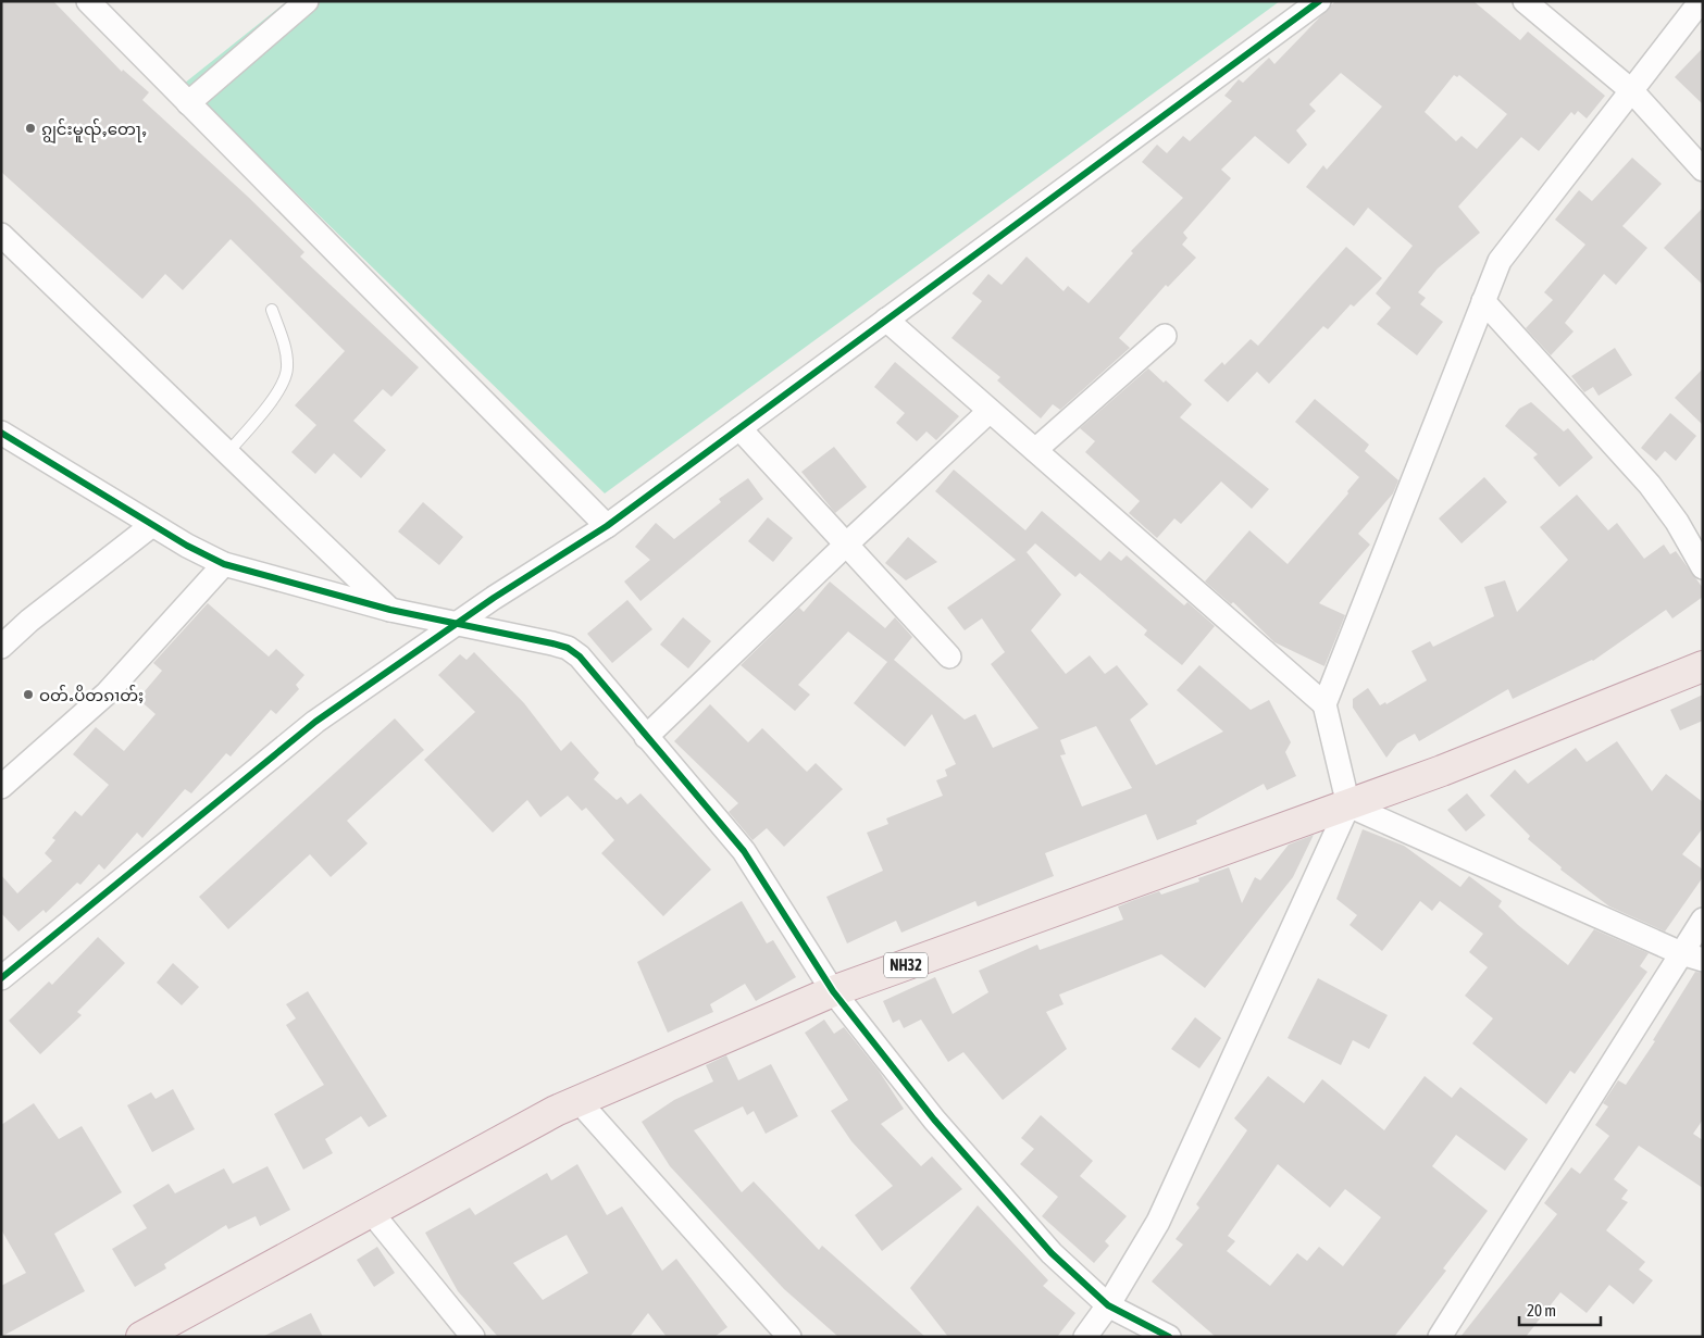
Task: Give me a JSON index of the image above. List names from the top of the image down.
{
  "streets": {
    "highway": ["NH32"]
  },
  "places": ["ၵျွင်းမူၺ်ႇတေႃႇ", "ဝတ်ႉပိတၵၢတ်ႈ"],
  "scale_bar": "20 m"
}
